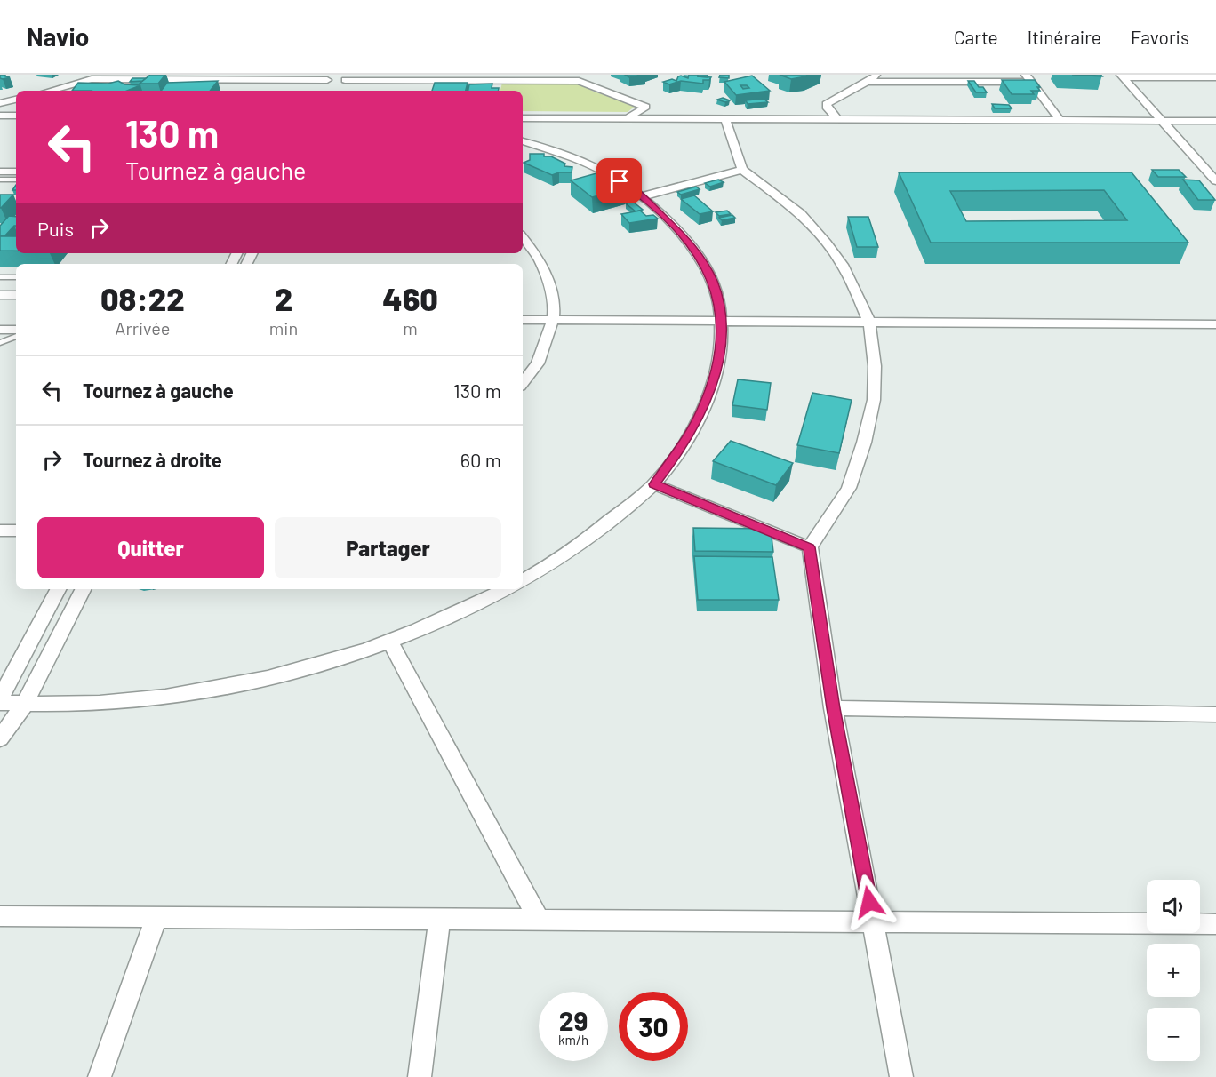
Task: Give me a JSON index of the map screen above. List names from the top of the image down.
{
  "page": {
    "header": "Navio",
    "nav": ["Carte", "Itinéraire", "Favoris"],
    "turn": ["130 m", "Tournez à gauche"],
    "then": "Puis",
    "eta": [
      "08:22",
      "Arrivée",
      "2",
      "min",
      "460",
      "m"
    ],
    "list": [
      {
        "name": "Tournez à gauche",
        "value": "130 m"
      },
      {
        "name": "Tournez à droite",
        "value": "60 m"
      }
    ],
    "buttons": ["Quitter", "Partager"],
    "map_buttons": ["+", "−"],
    "speed": "29 km/h",
    "limit": "30"
  }
}
